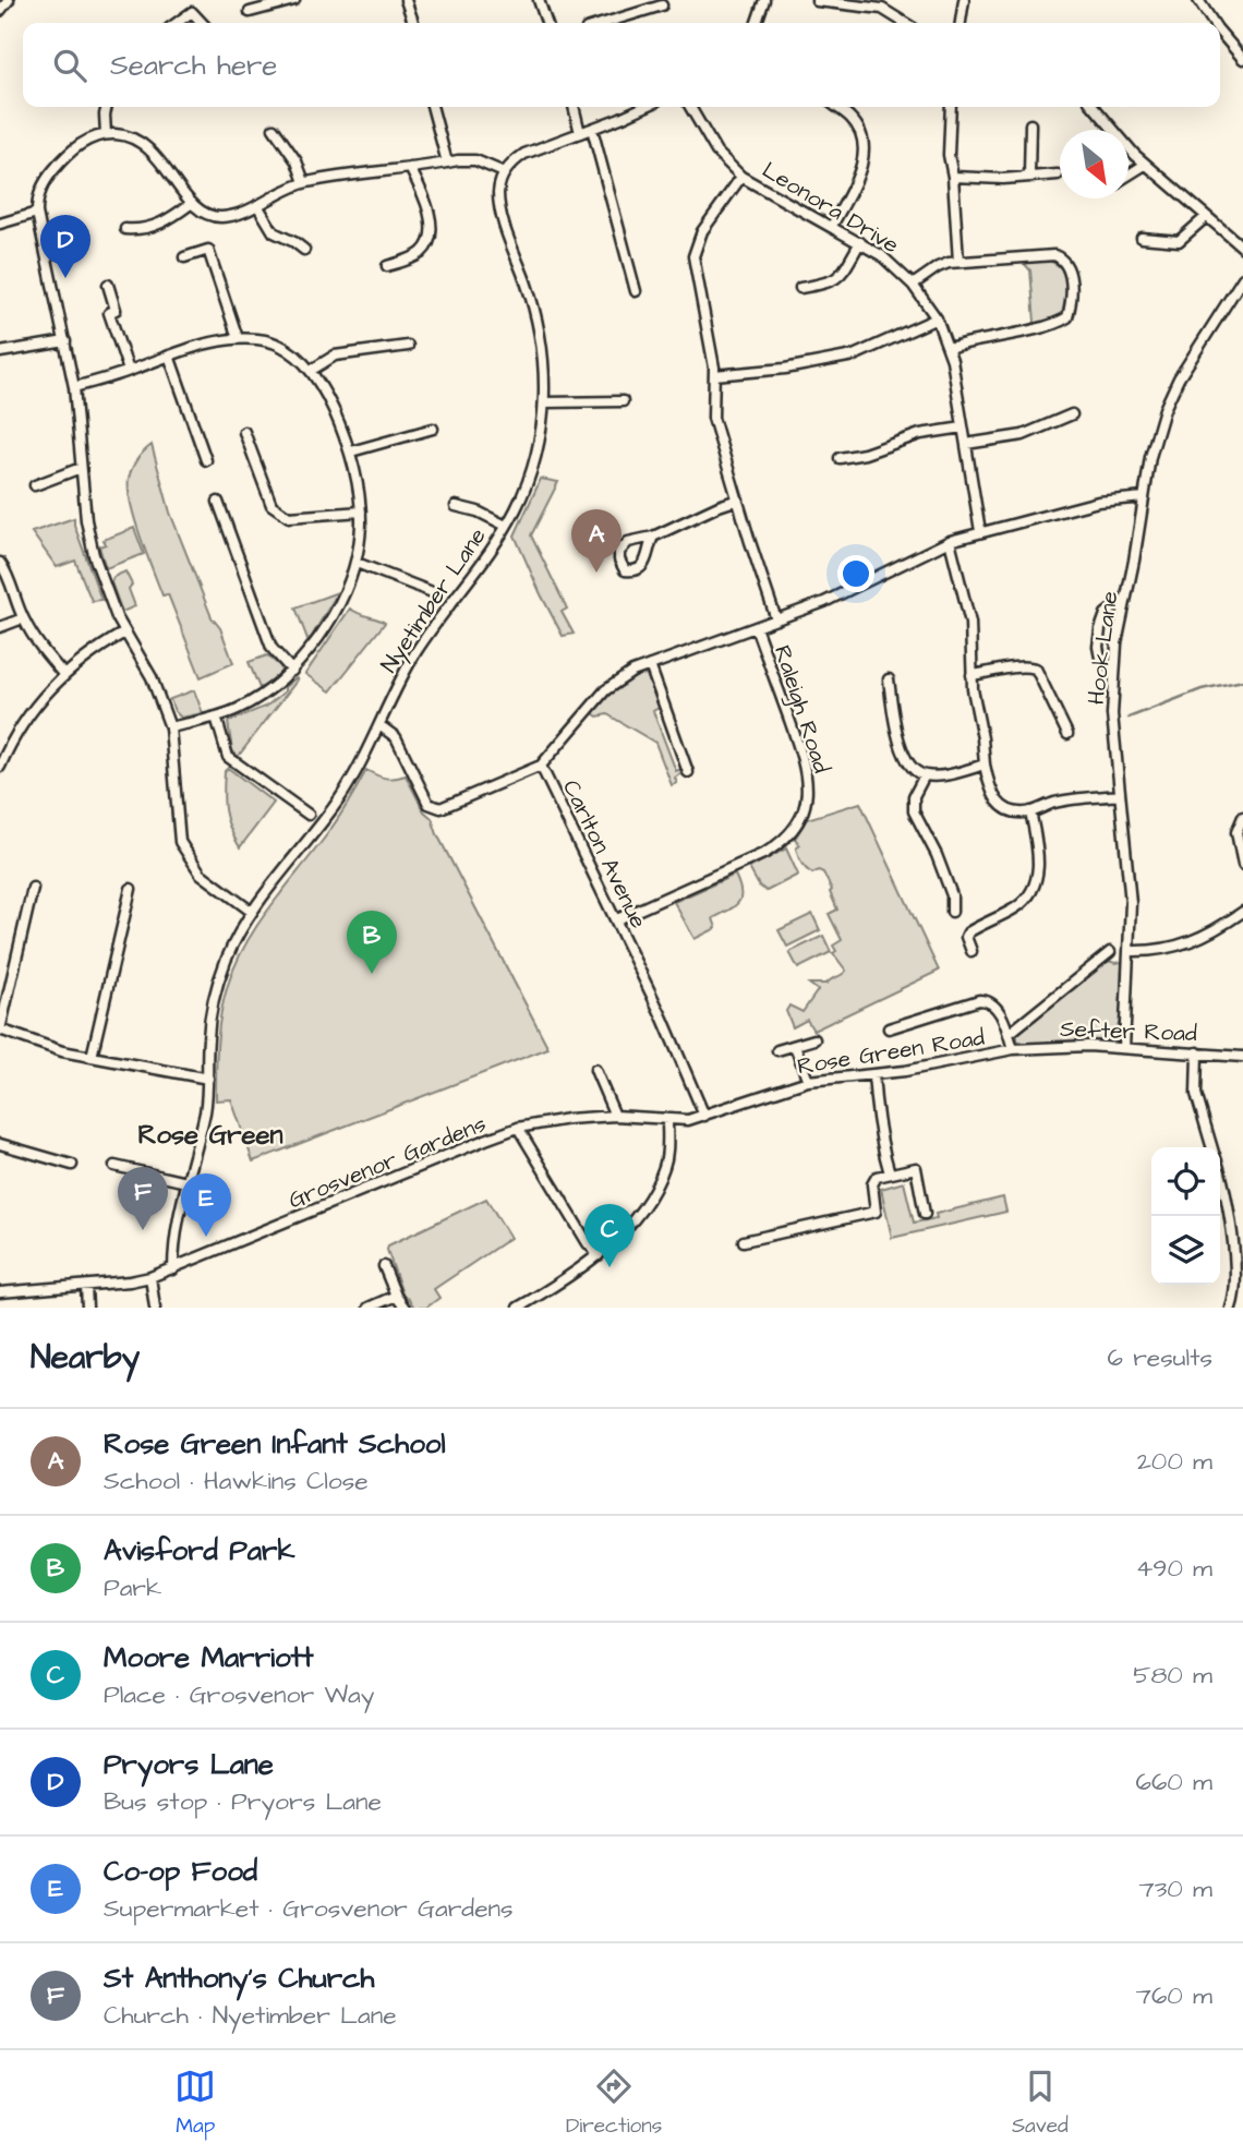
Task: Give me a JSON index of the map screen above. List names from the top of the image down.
{
  "streets": {
    "street": [
      "Leonora Drive",
      "Nyetimber Lane",
      "Hook Lane",
      "Raleigh Road",
      "Carlton Avenue",
      "Sefter Road",
      "Rose Green Road",
      "Grosvenor Gardens"
    ]
  },
  "crossings": [
    ["Nyetimber Lane", "Carlton Avenue"],
    ["Nyetimber Lane", "Grosvenor Gardens"],
    ["Hook Lane", "Sefter Road"],
    ["Raleigh Road", "Carlton Avenue"],
    ["Carlton Avenue", "Rose Green Road"],
    ["Sefter Road", "Rose Green Road"],
    ["Rose Green Road", "Grosvenor Gardens"]
  ],
  "districts": ["Rose Green"],
  "north": "bottom right",
  "page": {
    "search": "Search here",
    "pins": [
      "D",
      "A",
      "B",
      "F",
      "E",
      "C"
    ],
    "heading": ["Nearby", "6 results"],
    "list": [
      {
        "mark": "A",
        "name": "Rose Green Infant School",
        "note": "School · Hawkins Close",
        "value": "200 m"
      },
      {
        "mark": "B",
        "name": "Avisford Park",
        "note": "Park",
        "value": "490 m"
      },
      {
        "mark": "C",
        "name": "Moore Marriott",
        "note": "Place · Grosvenor Way",
        "value": "580 m"
      },
      {
        "mark": "D",
        "name": "Pryors Lane",
        "note": "Bus stop · Pryors Lane",
        "value": "660 m"
      },
      {
        "mark": "E",
        "name": "Co-op Food",
        "note": "Supermarket · Grosvenor Gardens",
        "value": "730 m"
      },
      {
        "mark": "F",
        "name": "St Anthony’s Church",
        "note": "Church · Nyetimber Lane",
        "value": "760 m"
      }
    ],
    "nav": ["Map", "Directions", "Saved"]
  }
}
